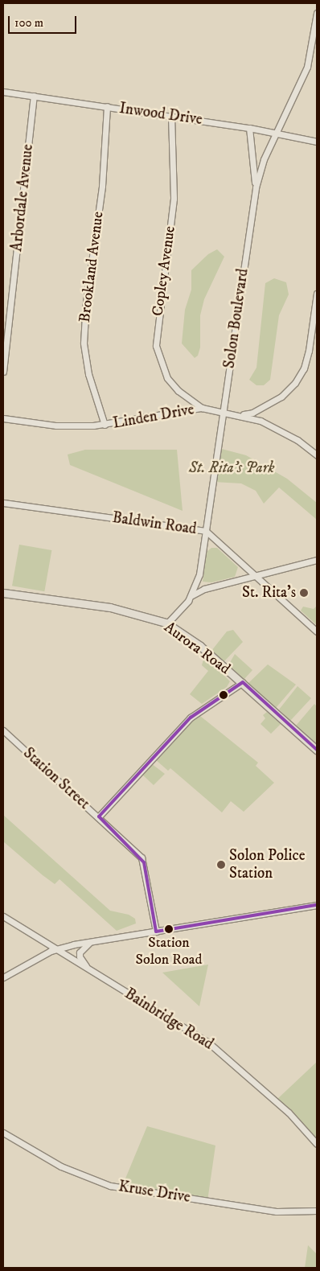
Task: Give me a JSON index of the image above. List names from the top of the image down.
{
  "streets": {
    "main road": ["Aurora Road"],
    "street": [
      "Inwood Drive",
      "Arbordale Avenue",
      "Brookland Avenue",
      "Copley Avenue",
      "Solon Boulevard",
      "Linden Drive",
      "Baldwin Road",
      "Station Street",
      "Bainbridge Road",
      "Kruse Drive"
    ]
  },
  "crossings": [
    ["Inwood Drive", "Arbordale Avenue"],
    ["Inwood Drive", "Brookland Avenue"],
    ["Inwood Drive", "Copley Avenue"],
    ["Inwood Drive", "Solon Boulevard"],
    ["Brookland Avenue", "Linden Drive"],
    ["Copley Avenue", "Linden Drive"],
    ["Solon Boulevard", "Linden Drive"],
    ["Solon Boulevard", "Baldwin Road"],
    ["Solon Boulevard", "Aurora Road"]
  ],
  "parks": ["St. Rita's Park"],
  "places": ["St. Rita's", "Solon Police Station", "Station Solon Road"],
  "scale_bar": "100 m"
}
